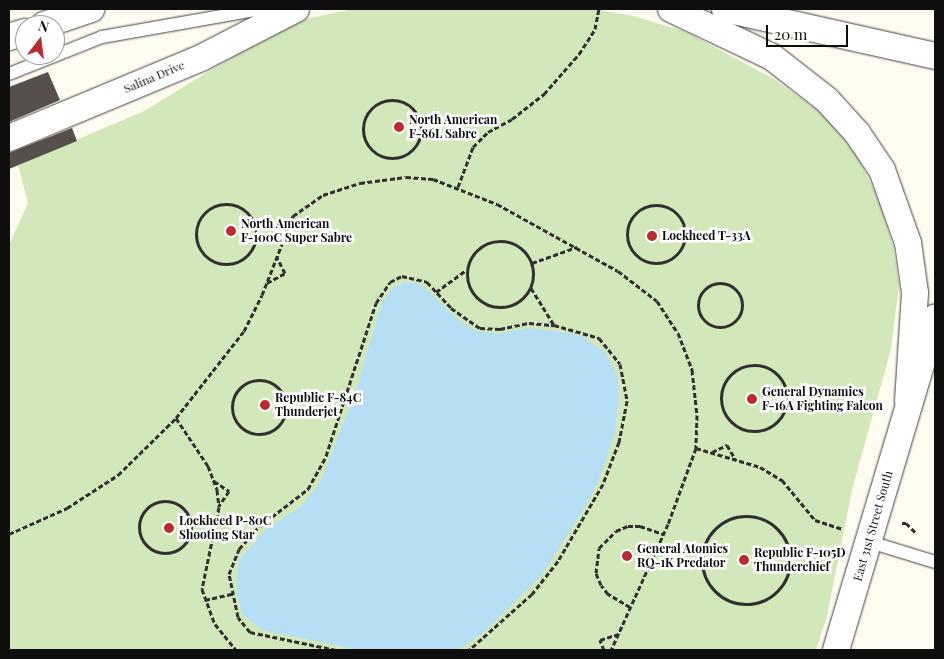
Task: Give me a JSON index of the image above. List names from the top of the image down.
{
  "streets": {
    "street": ["Salina Drive", "East 31st Street South"]
  },
  "places": [
    "North American F-86L Sabre",
    "North American F-100C Super Sabre",
    "Lockheed T-33A",
    "General Dynamics F-16A Fighting Falcon",
    "Republic F-84C Thunderjet",
    "Lockheed P-80C Shooting Star",
    "General Atomics RQ-1K Predator",
    "Republic F-105D Thunderchief"
  ],
  "scale_bar": "20 m",
  "north": "top"
}
